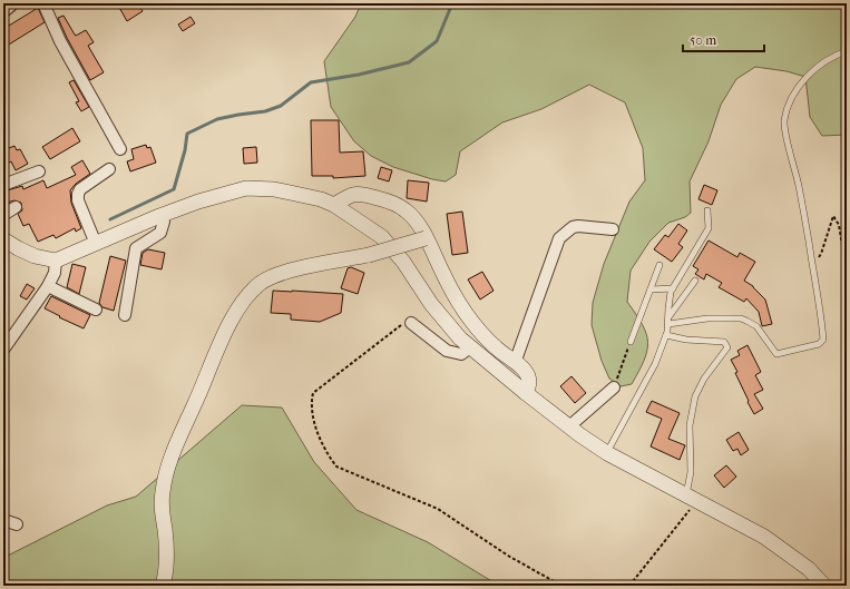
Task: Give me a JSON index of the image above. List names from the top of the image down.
{
  "scale_bar": "50 m"
}
